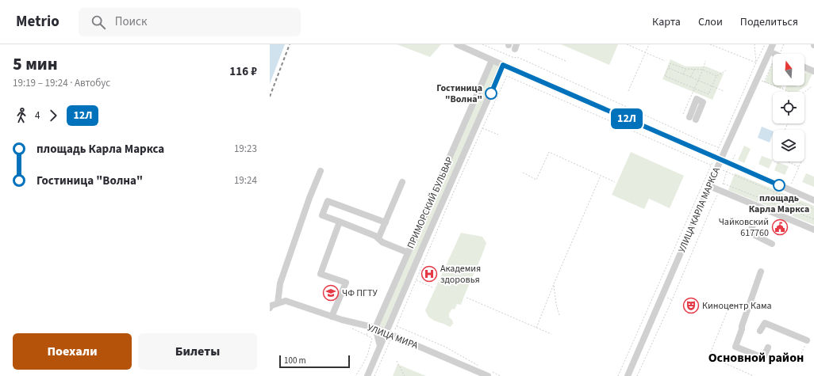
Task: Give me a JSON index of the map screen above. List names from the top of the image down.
{
  "streets": {
    "street": ["ПРИМОРСКИЙ БУЛЬВАР", "УЛИЦА КАРЛА МАРКСА", "УЛИЦА МИРА"]
  },
  "crossings": [
    ["ПРИМОРСКИЙ БУЛЬВАР", "УЛИЦА МИРА"]
  ],
  "districts": ["Основной район"],
  "places": {
    "other": ["Гостиница \"Волна\"", "площадь Карла Маркса"],
    "public building": ["Чайковский 617760"],
    "hospital": ["Академия здоровья"],
    "school or university": ["ЧФ ПГТУ"],
    "theatre": ["Киноцентр Кама"]
  },
  "lines": ["bus line 12Л"],
  "scale_bar": "100 m",
  "north": "top",
  "page": {
    "header": "Metrio",
    "search": "Поиск",
    "nav": ["Карта", "Слои", "Поделиться"],
    "heading": ["5 мин", "19:19 – 19:24 · Автобус", "116 ₽"],
    "on_map": "12Л",
    "legs": ["4", "12Л"],
    "list": [
      {
        "name": "площадь Карла Маркса",
        "value": "19:23"
      },
      {
        "name": "Гостиница \"Волна\"",
        "value": "19:24"
      }
    ],
    "buttons": ["Поехали", "Билеты"],
    "scale": "100 m"
  }
}
